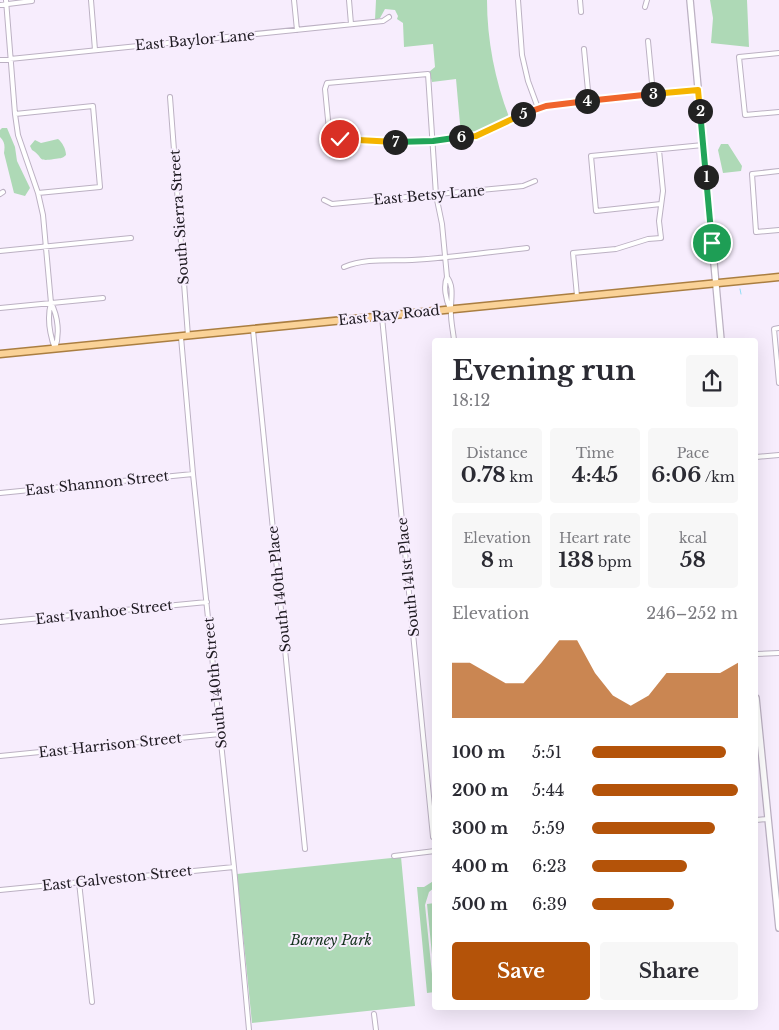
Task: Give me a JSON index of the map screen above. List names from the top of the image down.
{
  "streets": {
    "main road": ["East Ray Road"],
    "street": [
      "East Baylor Lane",
      "East Betsy Lane",
      "South Sierra Street",
      "East Shannon Street",
      "South 141st Place",
      "South 140th Place",
      "East Ivanhoe Street",
      "South 140th Street",
      "East Harrison Street",
      "East Galveston Street"
    ]
  },
  "crossings": [
    ["South Sierra Street", "East Ray Road"],
    ["South Sierra Street", "South 140th Street"],
    ["East Ray Road", "South 141st Place"],
    ["East Ray Road", "South 140th Place"],
    ["East Ray Road", "South 140th Street"],
    ["East Shannon Street", "South 140th Street"],
    ["East Ivanhoe Street", "South 140th Street"],
    ["South 140th Street", "East Harrison Street"],
    ["South 140th Street", "East Galveston Street"]
  ],
  "parks": ["Barney Park"],
  "page": {
    "pins": [
      "3",
      "4",
      "2",
      "5",
      "6",
      "7",
      "1"
    ],
    "heading": ["Evening run", "18:12"],
    "stats": [
      ["Distance", "0.78 km"],
      ["Time", "4:45"],
      ["Pace", "6:06 /km"],
      ["Elevation", "8 m"],
      ["Heart rate", "138 bpm"],
      ["kcal", "58"]
    ],
    "chart": ["Elevation", "246–252 m"],
    "list": [
      {
        "name": "100 m",
        "note": "5:51"
      },
      {
        "name": "200 m",
        "note": "5:44"
      },
      {
        "name": "300 m",
        "note": "5:59"
      },
      {
        "name": "400 m",
        "note": "6:23"
      },
      {
        "name": "500 m",
        "note": "6:39"
      }
    ],
    "buttons": ["Save", "Share"]
  }
}
